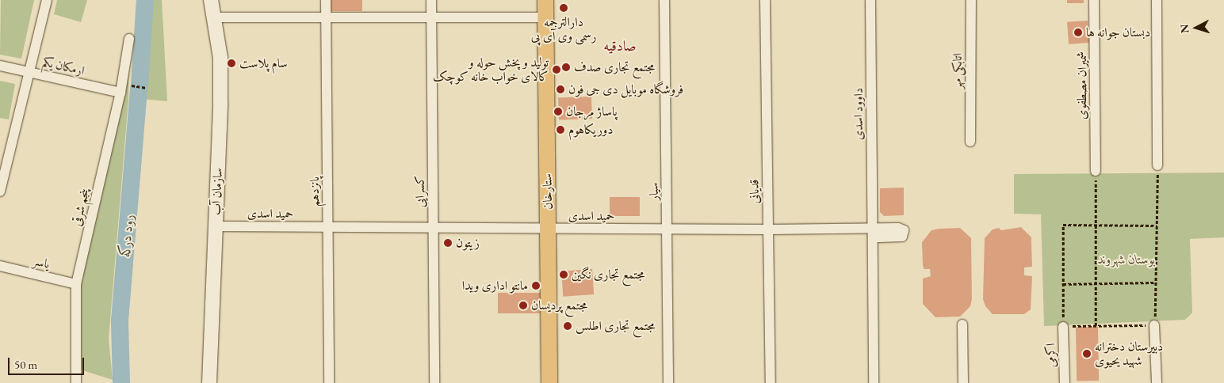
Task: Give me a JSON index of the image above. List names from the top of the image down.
{
  "streets": {
    "main road": ["سازمان آب", "ستارخان"],
    "street": [
      "ارمکان یکم",
      "اتابکی مهر",
      "شمیران مصطفوی",
      "داوود اسدی",
      "پانزدهم",
      "کسرایی",
      "سیار",
      "قدیانی",
      "پنجم شرقی",
      "حمید اسدی",
      "یاسر",
      "اکرمی"
    ]
  },
  "crossings": [
    ["ارمکان یکم", "پنجم شرقی"],
    ["داوود اسدی", "حمید اسدی"],
    ["سازمان آب", "حمید اسدی"],
    ["پانزدهم", "حمید اسدی"],
    ["کسرایی", "حمید اسدی"],
    ["ستارخان", "حمید اسدی"],
    ["سیار", "حمید اسدی"],
    ["قدیانی", "حمید اسدی"],
    ["پنجم شرقی", "یاسر"]
  ],
  "districts": ["صادقیه"],
  "water": ["رود درکه"],
  "parks": ["بوستان شهروند"],
  "places": [
    "دارالترجمه رسمی وی آی پی",
    "دبستان جوانه ها",
    "سام پلاست",
    "مجتمع تجاری صدف",
    "تولید و پخش حوله و کالای خواب خانه کوچک",
    "فروشگاه موبایل دی جی فون",
    "پاساژ مرجان",
    "دوریکاهوم",
    "زیتون",
    "مجتمع تجاری نگین",
    "مانتو اداری ویدا",
    "مجتمع پردیسان",
    "مجتمع تجاری اطلس",
    "دبیرستان دخترانه شهید یحیوی"
  ],
  "scale_bar": "50 m",
  "north": "left"
}
